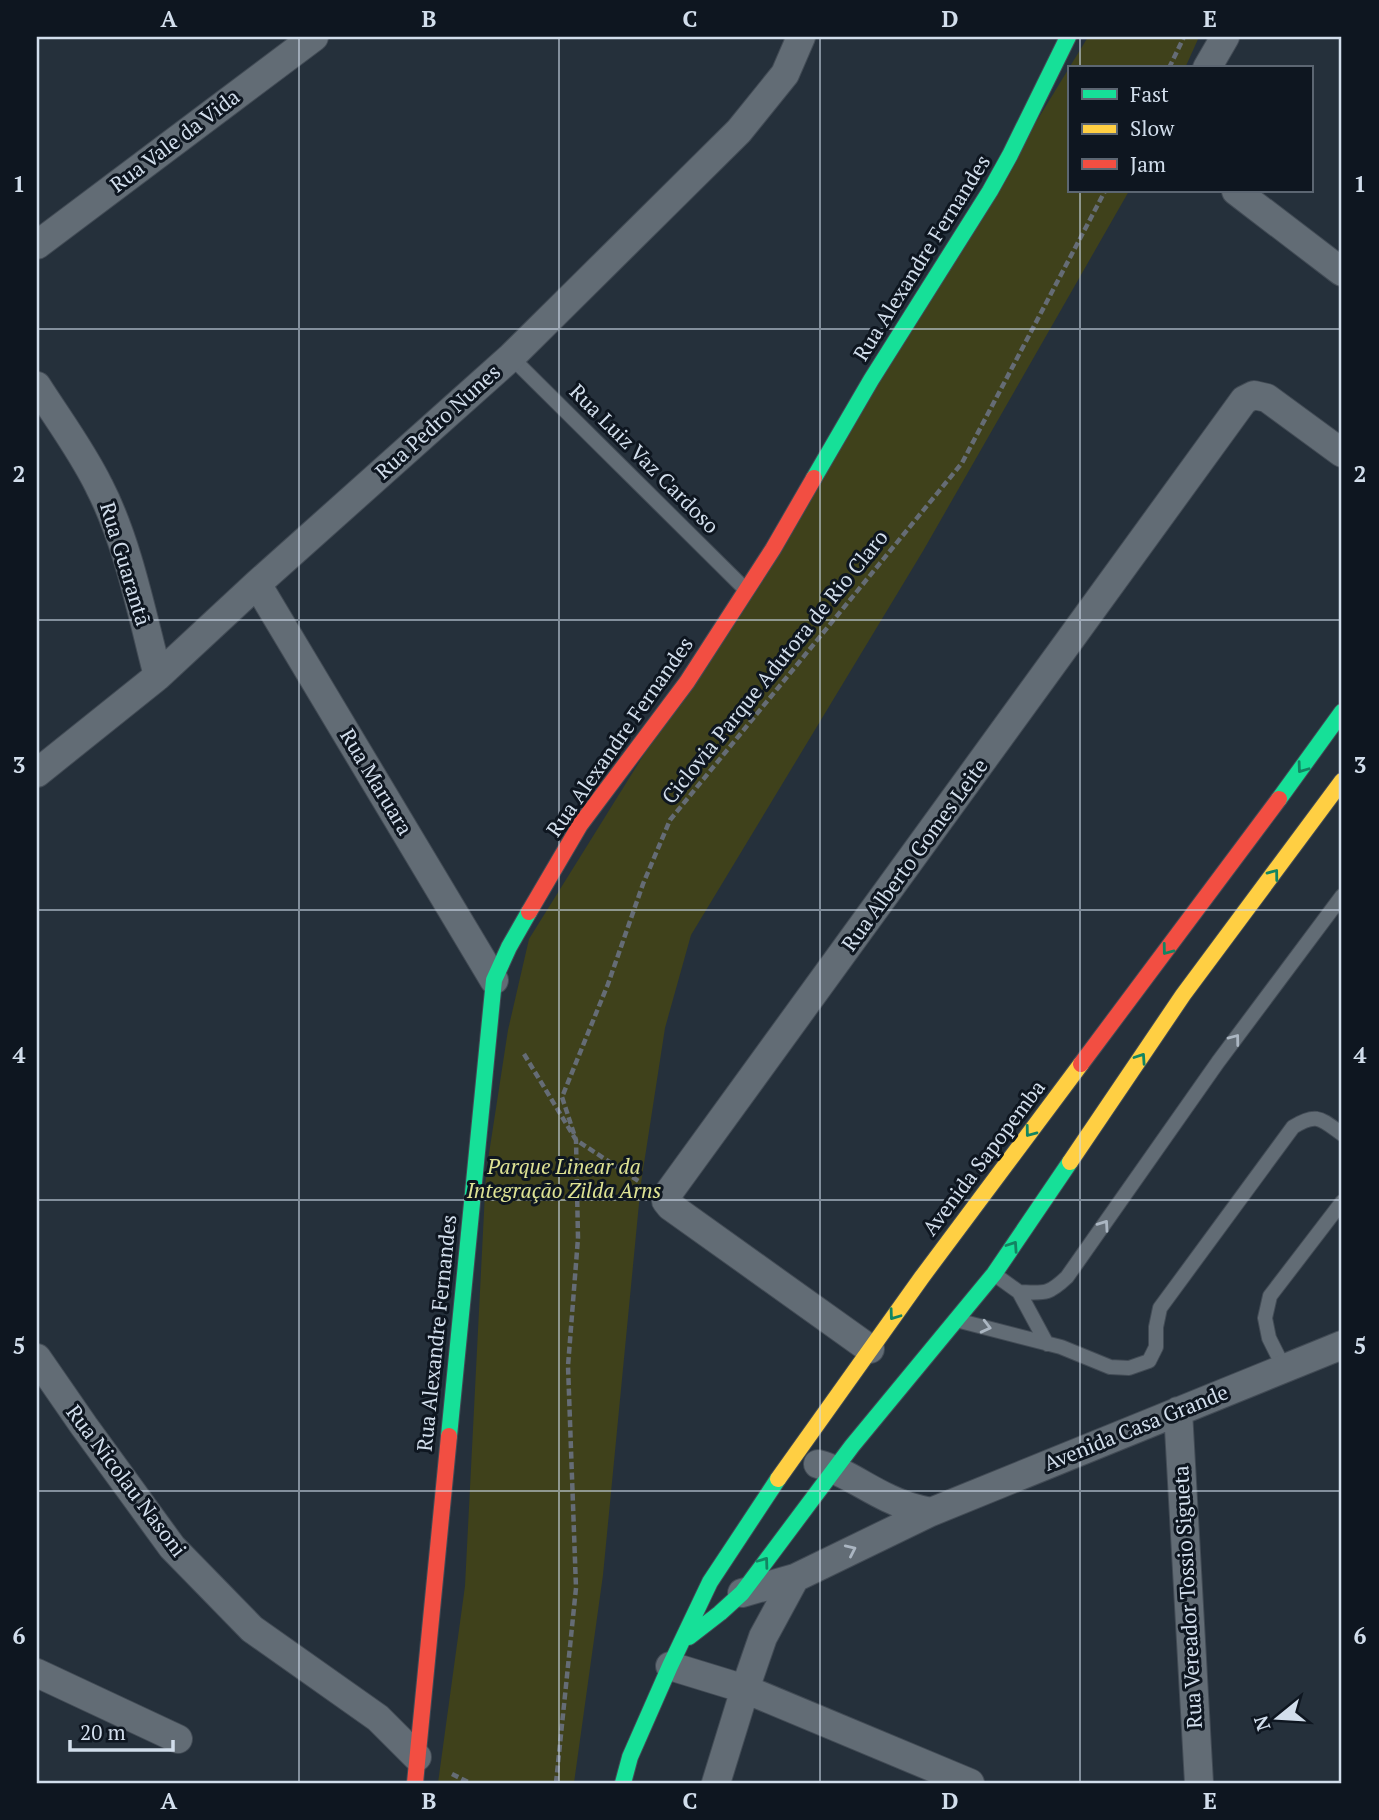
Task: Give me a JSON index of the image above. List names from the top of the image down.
{
  "streets": {
    "main road": ["Rua Alexandre Fernandes", "Avenida Sapopemba"],
    "street": [
      "Rua Vale da Vida",
      "Rua Pedro Nunes",
      "Rua Guarantã",
      "Rua Maruara",
      "Rua Alberto Gomes Leite",
      "Avenida Casa Grande",
      "Rua Nicolau Nasoni",
      "Rua Vereador Tossio Sigueta"
    ],
    "lane": ["Rua Luiz Vaz Cardoso"],
    "path": ["Ciclovia Parque Adutora de Rio Claro"]
  },
  "crossings": [
    ["Rua Alexandre Fernandes", "Rua Luiz Vaz Cardoso"],
    ["Rua Alexandre Fernandes", "Rua Maruara"],
    ["Rua Alexandre Fernandes", "Rua Nicolau Nasoni"],
    ["Rua Pedro Nunes", "Rua Luiz Vaz Cardoso"],
    ["Rua Pedro Nunes", "Rua Guarantã"],
    ["Rua Pedro Nunes", "Rua Maruara"],
    ["Avenida Sapopemba", "Avenida Casa Grande"],
    ["Avenida Casa Grande", "Rua Vereador Tossio Sigueta"]
  ],
  "parks": ["Parque Linear da Integração Zilda Arns"],
  "legend": ["Fast", "Slow", "Jam"],
  "scale_bar": "20 m",
  "north": "left",
  "grid": {
    "columns": [
      "A",
      "B",
      "C",
      "D",
      "E"
    ],
    "rows": [
      "1",
      "2",
      "3",
      "4",
      "5",
      "6"
    ]
  }
}
